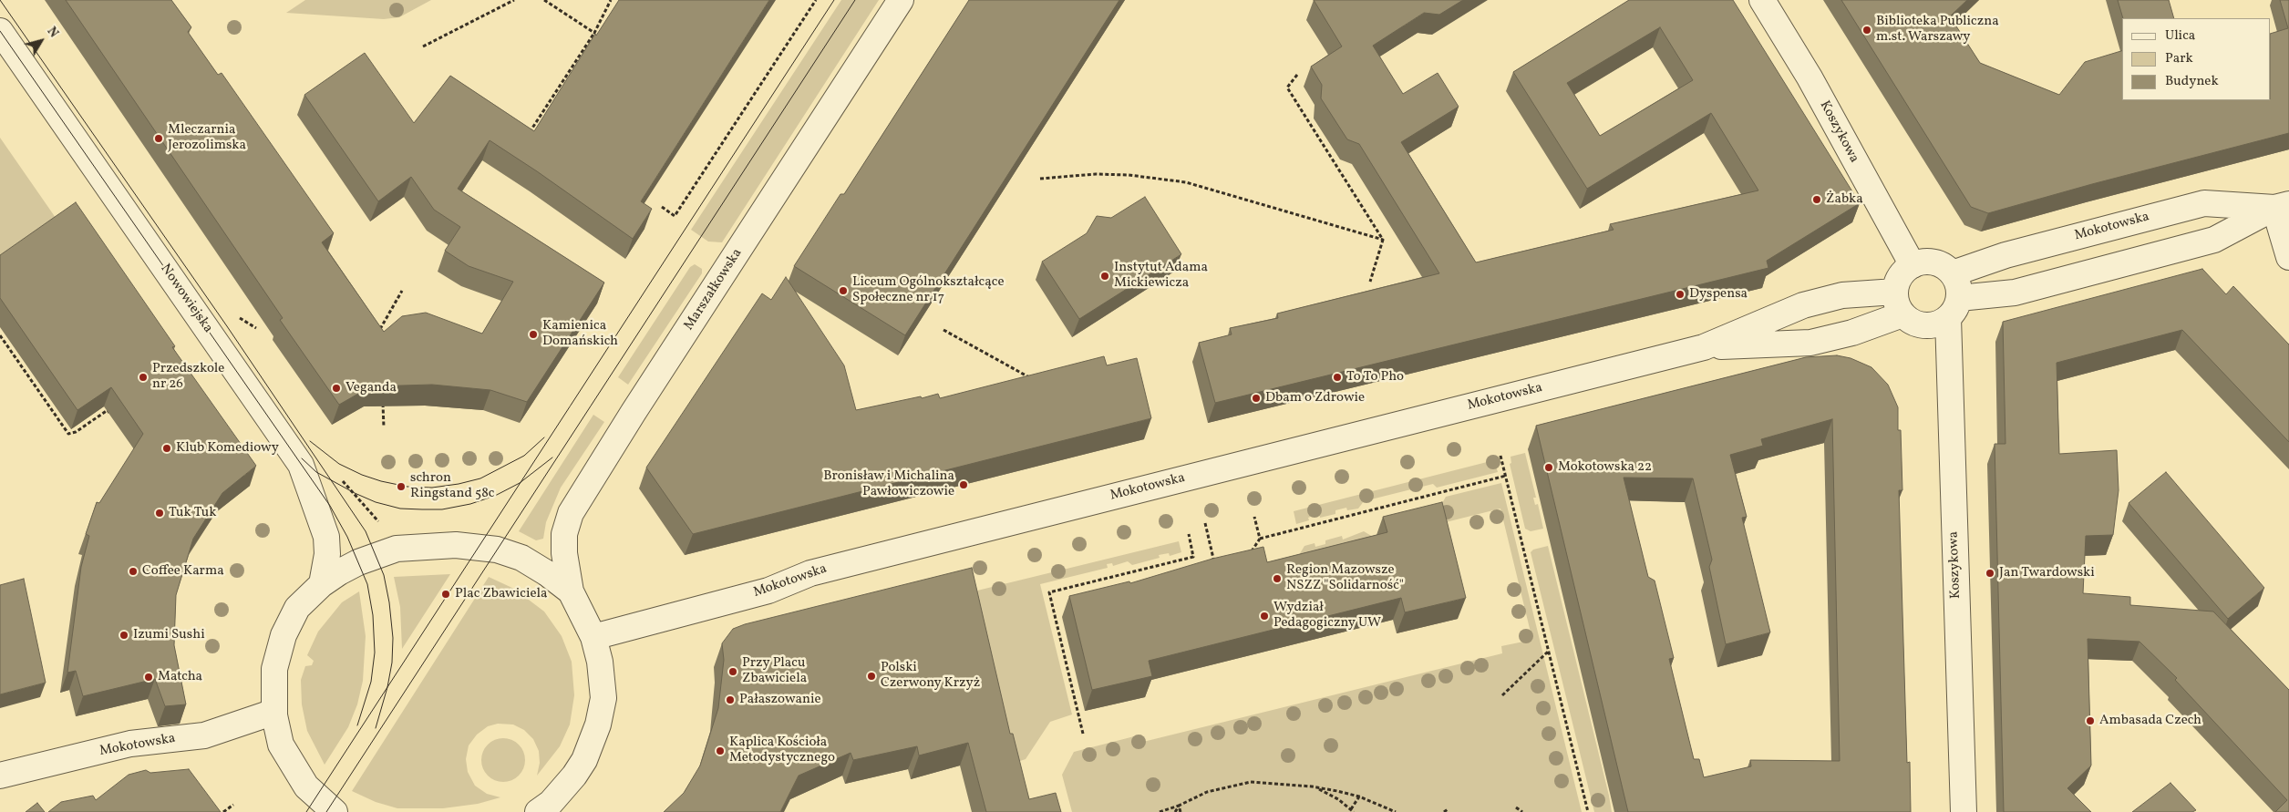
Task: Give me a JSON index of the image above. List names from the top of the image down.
{
  "streets": {
    "street": [
      "Koszykowa",
      "Mokotowska",
      "Marszałkowska",
      "Nowowiejska"
    ]
  },
  "crossings": [
    ["Koszykowa", "Mokotowska"]
  ],
  "places": [
    "Biblioteka Publiczna m.st. Warszawy",
    "Mleczarnia Jerozolimska",
    "Żabka",
    "Instytut Adama Mickiewicza",
    "Liceum Ogólnokształcące Społeczne nr 17",
    "Dyspensa",
    "Kamienica Domańskich",
    "Przedszkole nr 26",
    "To To Pho",
    "Veganda",
    "Dbam o Zdrowie",
    "Klub Komediowy",
    "Mokotowska 22",
    "Bronisław i Michalina Pawłowiczowie",
    "schron Ringstand 58c",
    "Tuk Tuk",
    "Coffee Karma",
    "Jan Twardowski",
    "Region Mazowsze NSZZ \"Solidarność\"",
    "Plac Zbawiciela",
    "Wydział Pedagogiczny UW",
    "Izumi Sushi",
    "Przy Placu Zbawiciela",
    "Polski Czerwony Krzyż",
    "Matcha",
    "Pałaszowanie",
    "Ambasada Czech",
    "Kaplica Kościoła Metodystycznego"
  ],
  "legend": ["Ulica", "Park", "Budynek"],
  "north": "top right"
}
